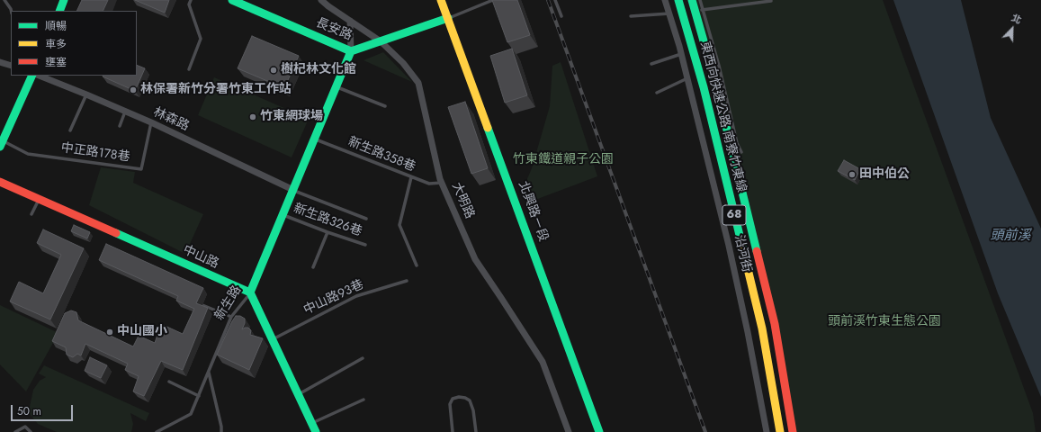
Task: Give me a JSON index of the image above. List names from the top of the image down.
{
  "streets": {
    "main road": [
      "長安路",
      "東西向快速公路 南寮竹東線",
      "北興路ㄧ段",
      "68",
      "中山路",
      "新生路"
    ],
    "street": ["林森路", "大明路", "沿河街"],
    "lane": [
      "中正路178巷",
      "新生路358巷",
      "新生路326巷",
      "中山路93巷"
    ]
  },
  "crossings": [
    ["長安路", "大明路"],
    ["長安路", "北興路ㄧ段"],
    ["長安路", "新生路"],
    ["林森路", "中正路178巷"],
    ["林森路", "新生路"],
    ["新生路358巷", "大明路"],
    ["新生路358巷", "新生路"],
    ["大明路", "新生路"],
    ["新生路326巷", "新生路"],
    ["中山路", "新生路"]
  ],
  "water": ["頭前溪"],
  "parks": ["竹東鐵道親子公園", "頭前溪竹東生態公園"],
  "places": [
    "樹杞林文化館",
    "林保署新竹分署竹東工作站",
    "竹東網球場",
    "田中伯公",
    "中山國小"
  ],
  "legend": ["順暢", "車多", "壅塞"],
  "scale_bar": "50 m",
  "north": "top right"
}
